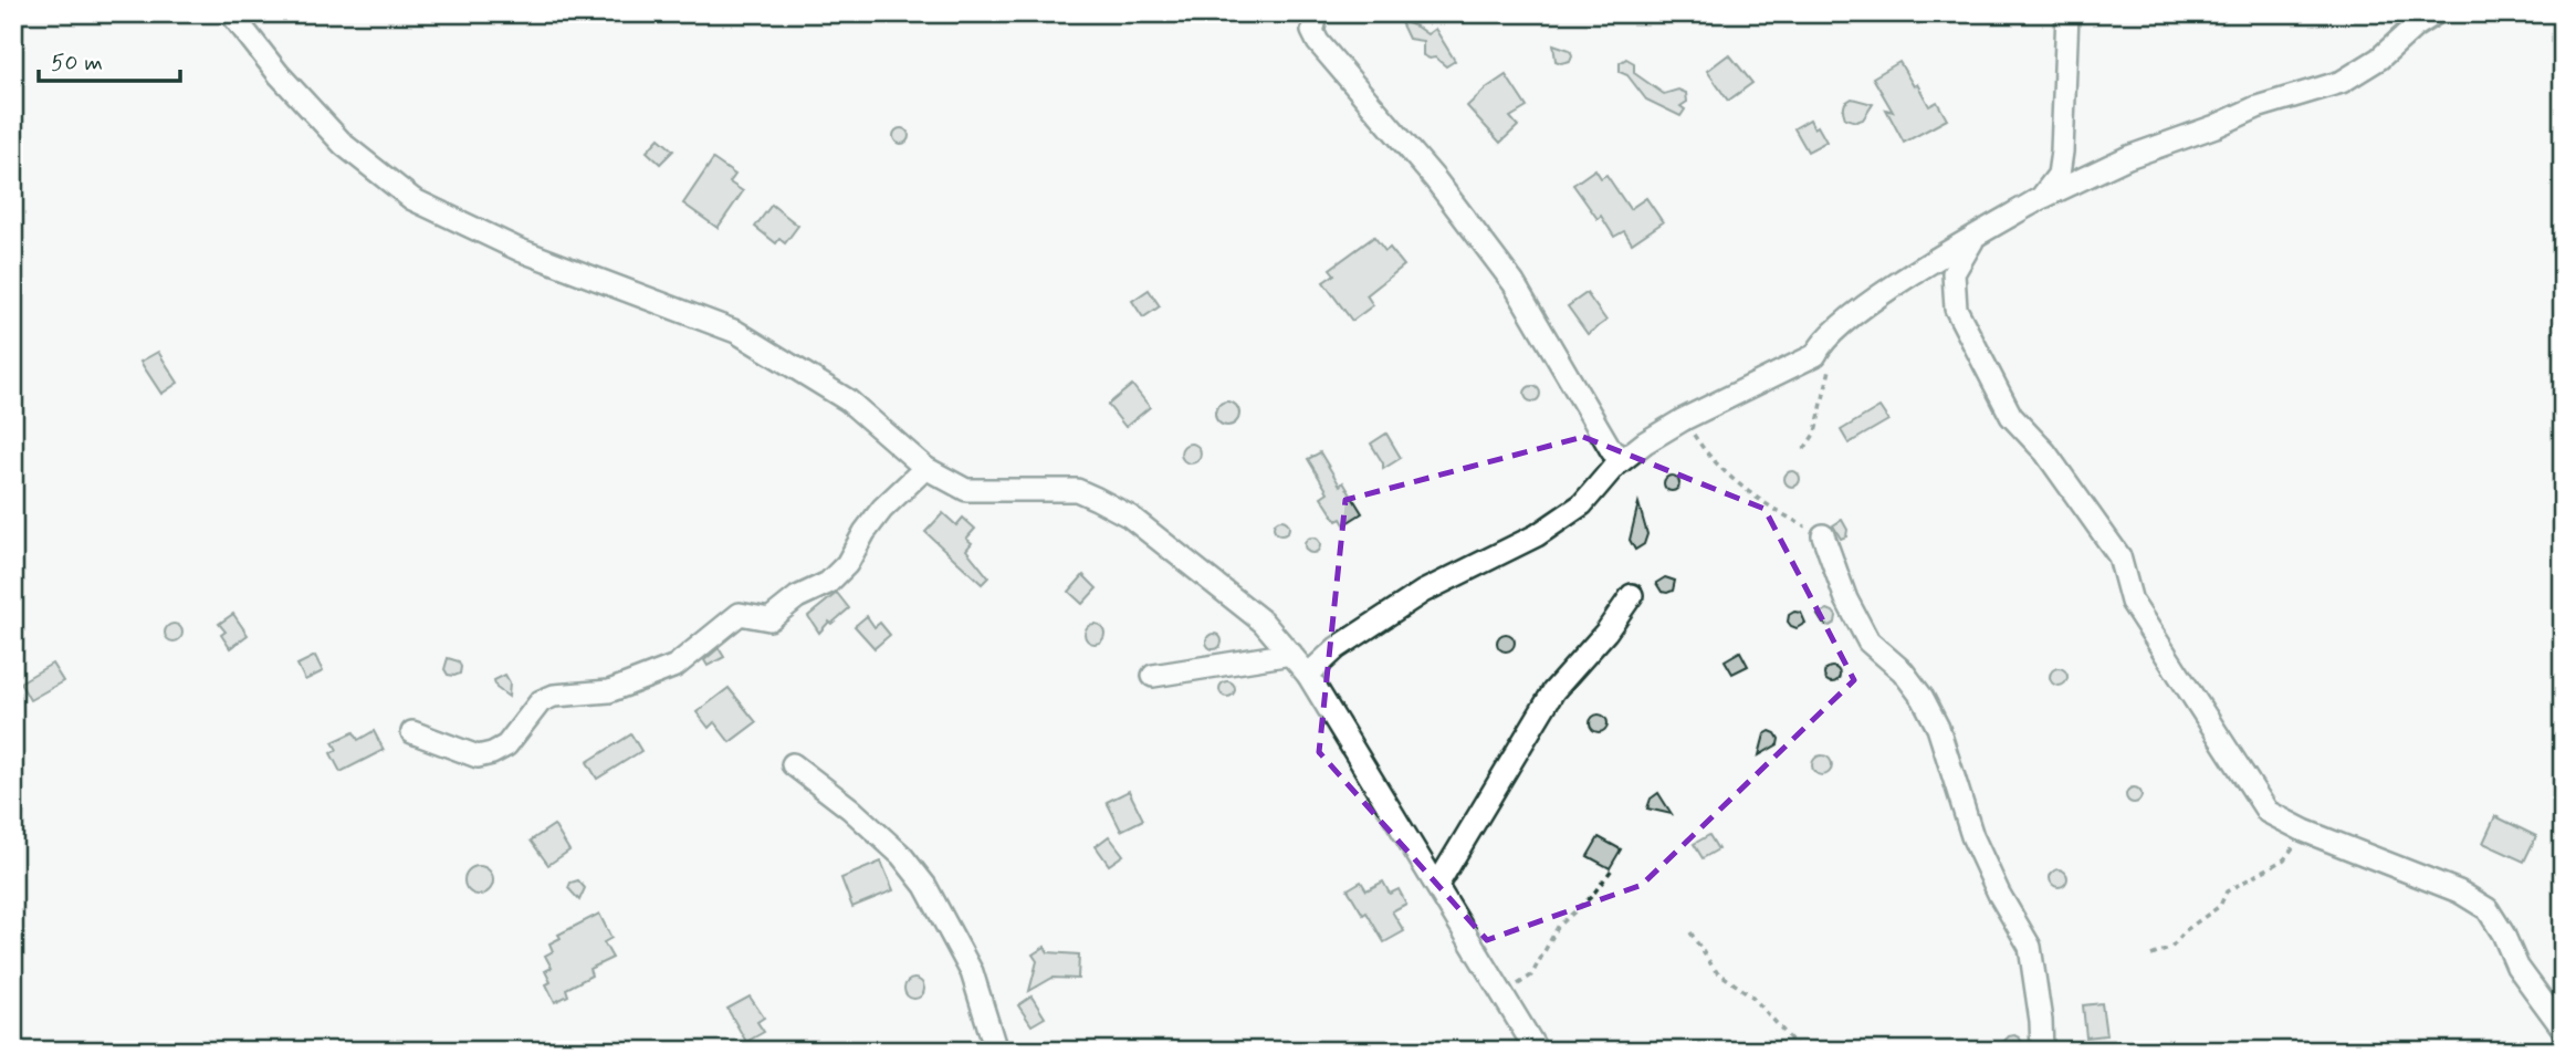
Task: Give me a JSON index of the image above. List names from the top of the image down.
{
  "scale_bar": "50 m"
}
